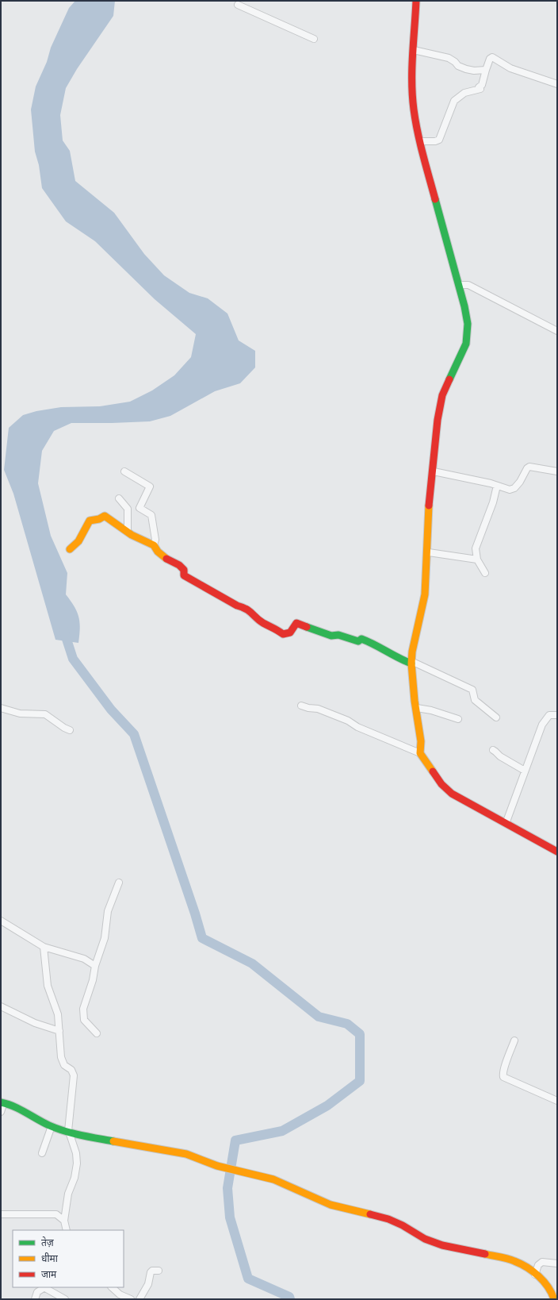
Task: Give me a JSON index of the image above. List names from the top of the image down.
{
  "legend": ["तेज़", "धीमा", "जाम"]
}
